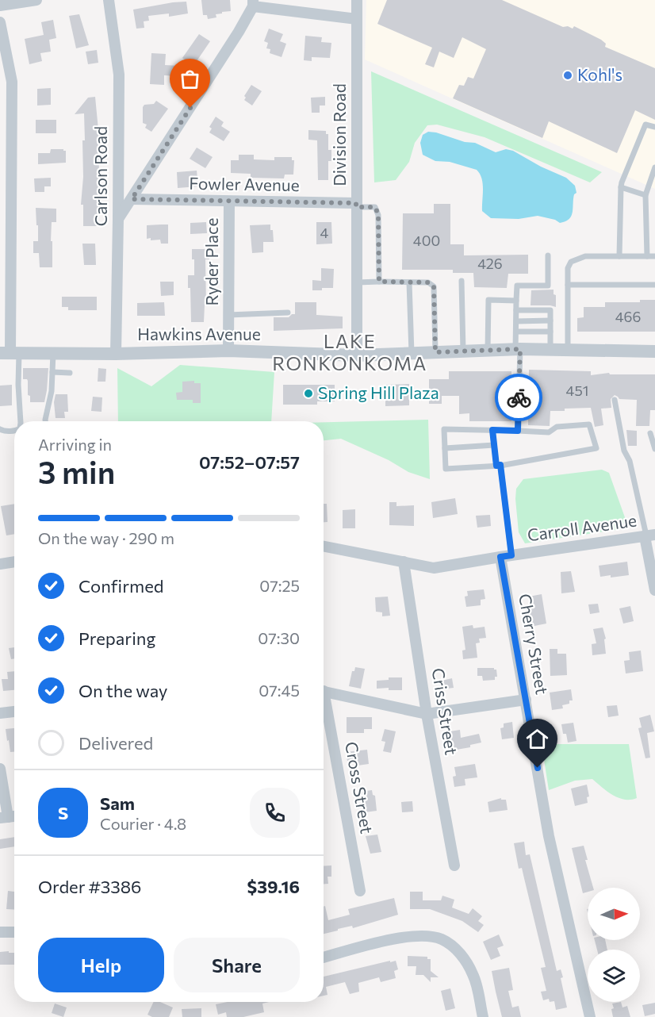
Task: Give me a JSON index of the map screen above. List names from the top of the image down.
{
  "streets": {
    "street": [
      "Division Road",
      "Carlson Road",
      "Fowler Avenue",
      "Ryder Place",
      "Hawkins Avenue",
      "Carroll Avenue",
      "Cherry Street",
      "Criss Street",
      "Cross Street"
    ]
  },
  "crossings": [
    ["Division Road", "Fowler Avenue"],
    ["Division Road", "Hawkins Avenue"],
    ["Carlson Road", "Hawkins Avenue"],
    ["Fowler Avenue", "Ryder Place"],
    ["Ryder Place", "Hawkins Avenue"],
    ["Carroll Avenue", "Cherry Street"],
    ["Carroll Avenue", "Criss Street"]
  ],
  "districts": ["LAKE RONKONKOMA"],
  "places": ["Kohl's", "Spring Hill Plaza"],
  "house_numbers": [
    "4",
    "400",
    "426",
    "466",
    "451"
  ],
  "north": "right",
  "page": {
    "heading": ["3 min", "Arriving in", "07:52–07:57"],
    "panel": [
      "Sam",
      "Courier · 4.8",
      "Order #3386",
      "$39.16"
    ],
    "bar": "On the way · 290 m",
    "list": [
      ["Confirmed", "07:25"],
      ["Preparing", "07:30"],
      ["On the way", "07:45"],
      "Delivered"
    ],
    "round": "S",
    "buttons": ["Help", "Share"]
  }
}
